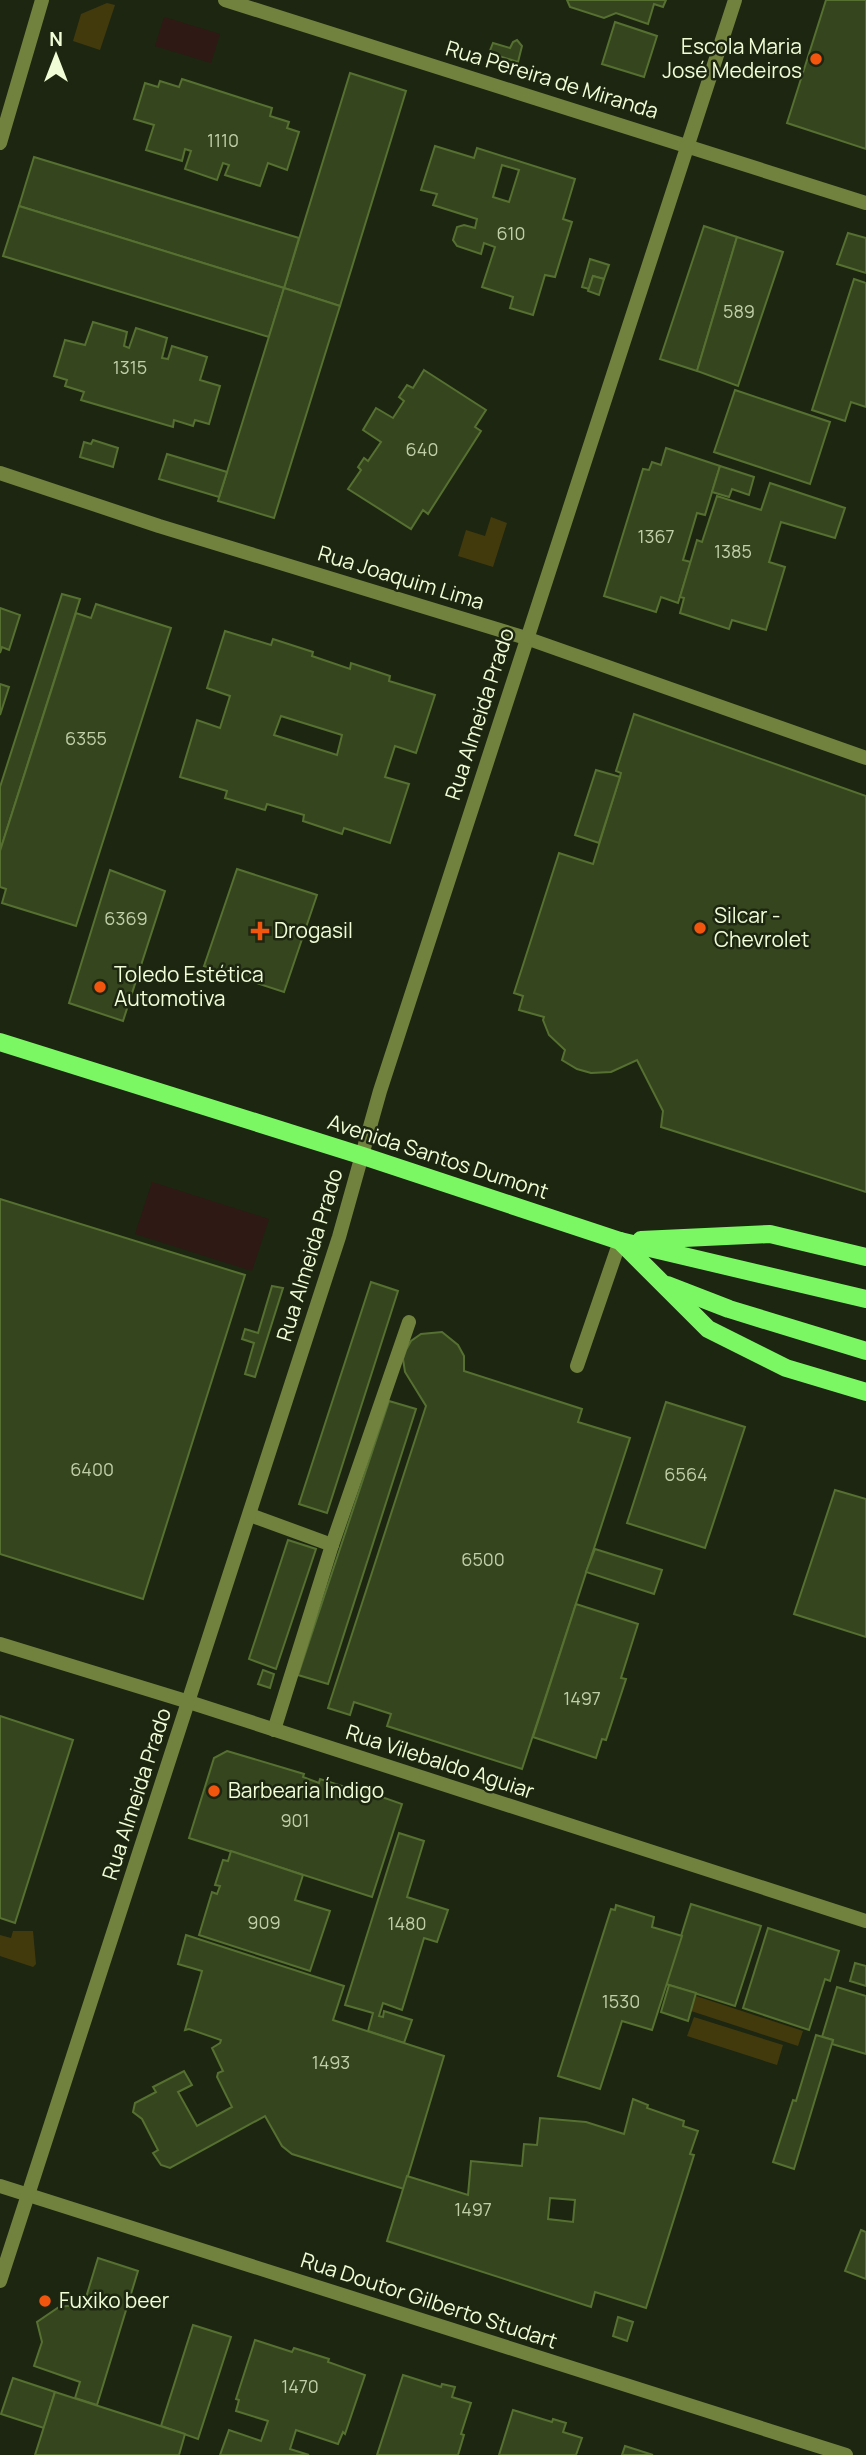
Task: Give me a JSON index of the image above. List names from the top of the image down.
{
  "streets": {
    "main road": ["Avenida Santos Dumont"],
    "street": [
      "Rua Pereira de Miranda",
      "Rua Joaquim Lima",
      "Rua Almeida Prado",
      "Rua Vilebaldo Aguiar",
      "Rua Doutor Gilberto Studart"
    ]
  },
  "crossings": [
    ["Rua Pereira de Miranda", "Rua Almeida Prado"],
    ["Rua Joaquim Lima", "Rua Almeida Prado"],
    ["Rua Almeida Prado", "Avenida Santos Dumont"],
    ["Rua Almeida Prado", "Rua Vilebaldo Aguiar"],
    ["Rua Almeida Prado", "Rua Doutor Gilberto Studart"]
  ],
  "places": {
    "other": [
      "Escola Maria José Medeiros",
      "Silcar - Chevrolet",
      "Toledo Estética Automotiva",
      "Barbearia Índigo",
      "Fuxiko beer"
    ],
    "health": ["Drogasil"]
  },
  "house_numbers": [
    "1110",
    "610",
    "589",
    "1315",
    "640",
    "1367",
    "1385",
    "6355",
    "6369",
    "6400",
    "6564",
    "6500",
    "1497",
    "901",
    "909",
    "1480",
    "1530",
    "1493",
    "1497",
    "1470"
  ],
  "north": "top"
}
